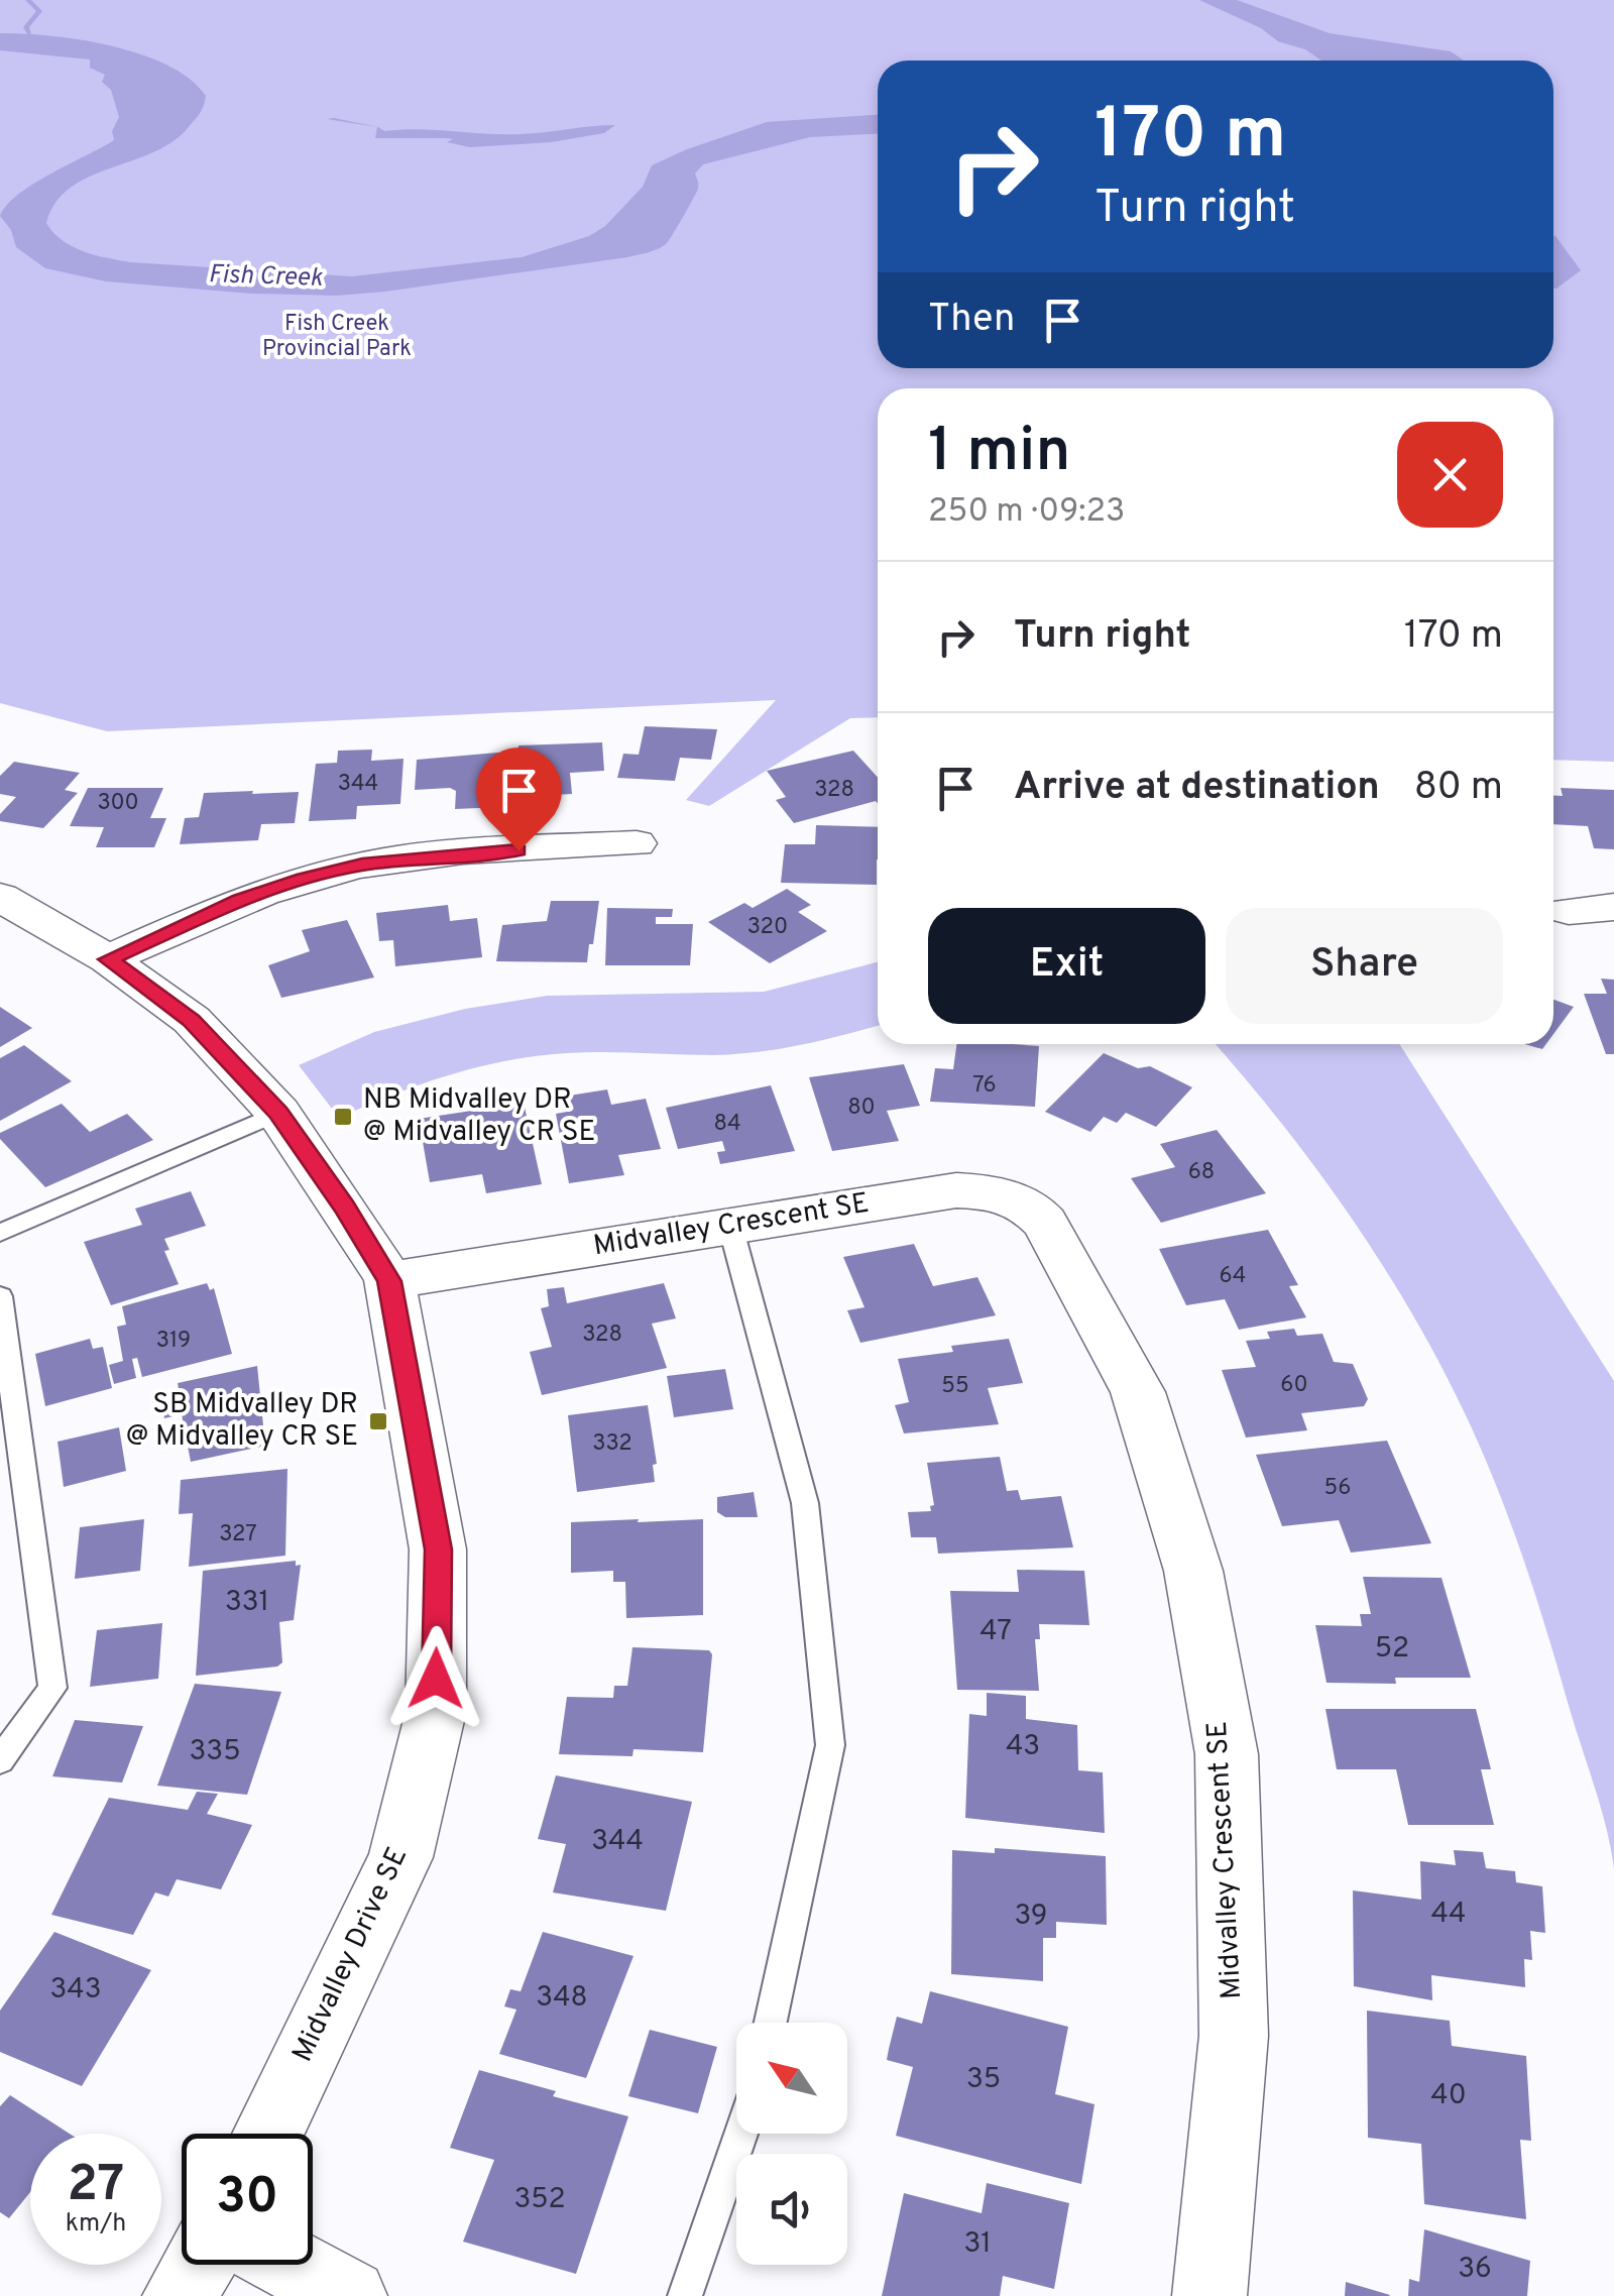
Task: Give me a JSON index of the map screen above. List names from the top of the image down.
{
  "streets": {
    "street": ["Midvalley Crescent SE", "Midvalley Drive SE"]
  },
  "crossings": [
    ["Midvalley Crescent SE", "Midvalley Drive SE"]
  ],
  "water": ["Fish Creek"],
  "parks": ["Fish Creek Provincial Park"],
  "places": {
    "transit": ["NB Midvalley DR @ Midvalley CR SE", "SB Midvalley DR @ Midvalley CR SE"]
  },
  "house_numbers": [
    "344",
    "328",
    "300",
    "320",
    "76",
    "80",
    "84",
    "68",
    "64",
    "328",
    "319",
    "60",
    "55",
    "332",
    "56",
    "327",
    "331",
    "47",
    "52",
    "43",
    "335",
    "344",
    "44",
    "39",
    "343",
    "348",
    "35",
    "40",
    "352",
    "31",
    "36"
  ],
  "north": "top left",
  "page": {
    "turn": ["170 m", "Turn right"],
    "then": "Then",
    "heading": ["1 min", "250 m · 09:23"],
    "list": [
      {
        "name": "Turn right",
        "value": "170 m"
      },
      {
        "name": "Arrive at destination",
        "value": "80 m"
      }
    ],
    "buttons": ["Exit", "Share"],
    "speed": "27 km/h",
    "limit": "30"
  }
}
